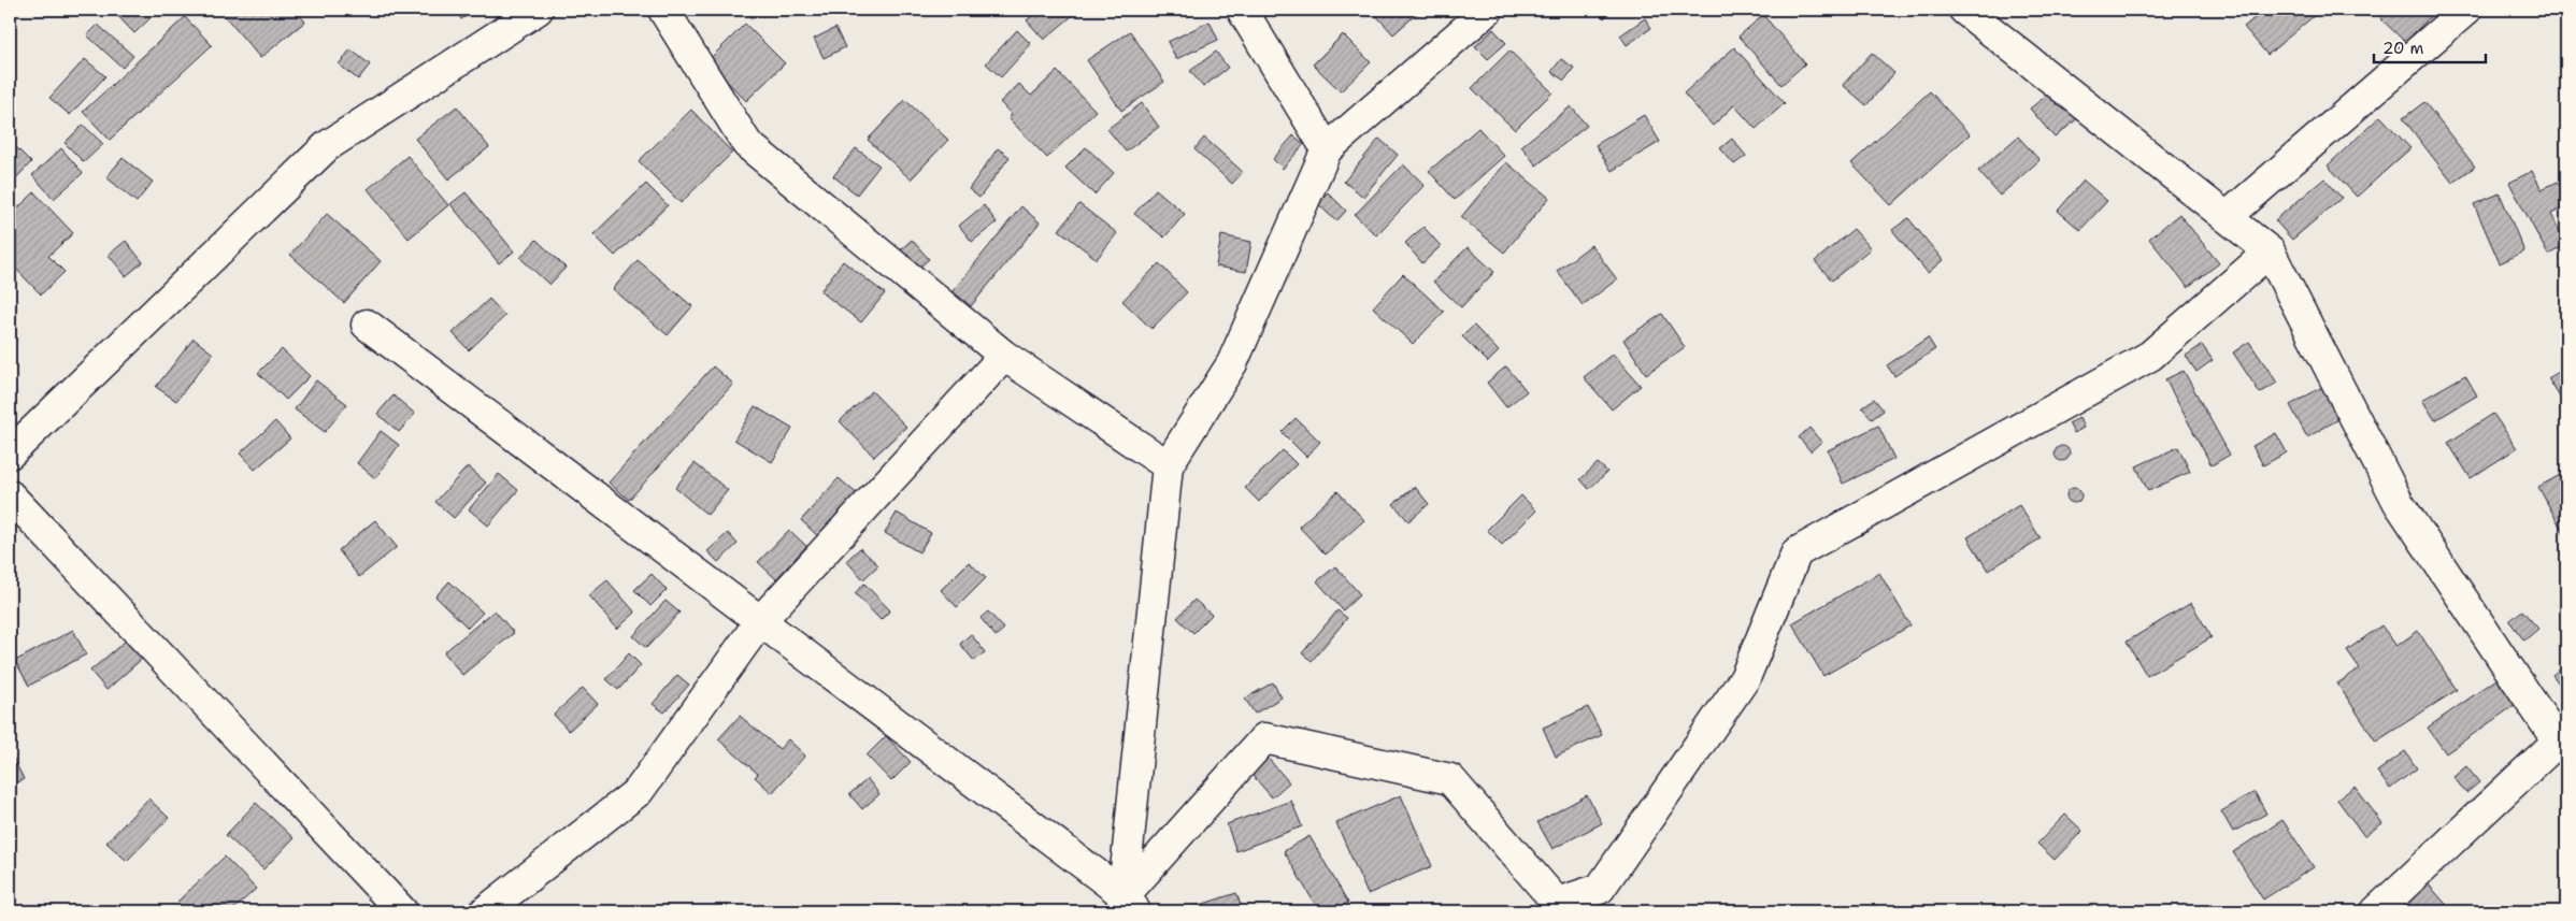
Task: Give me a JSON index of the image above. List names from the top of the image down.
{
  "scale_bar": "20 m"
}
